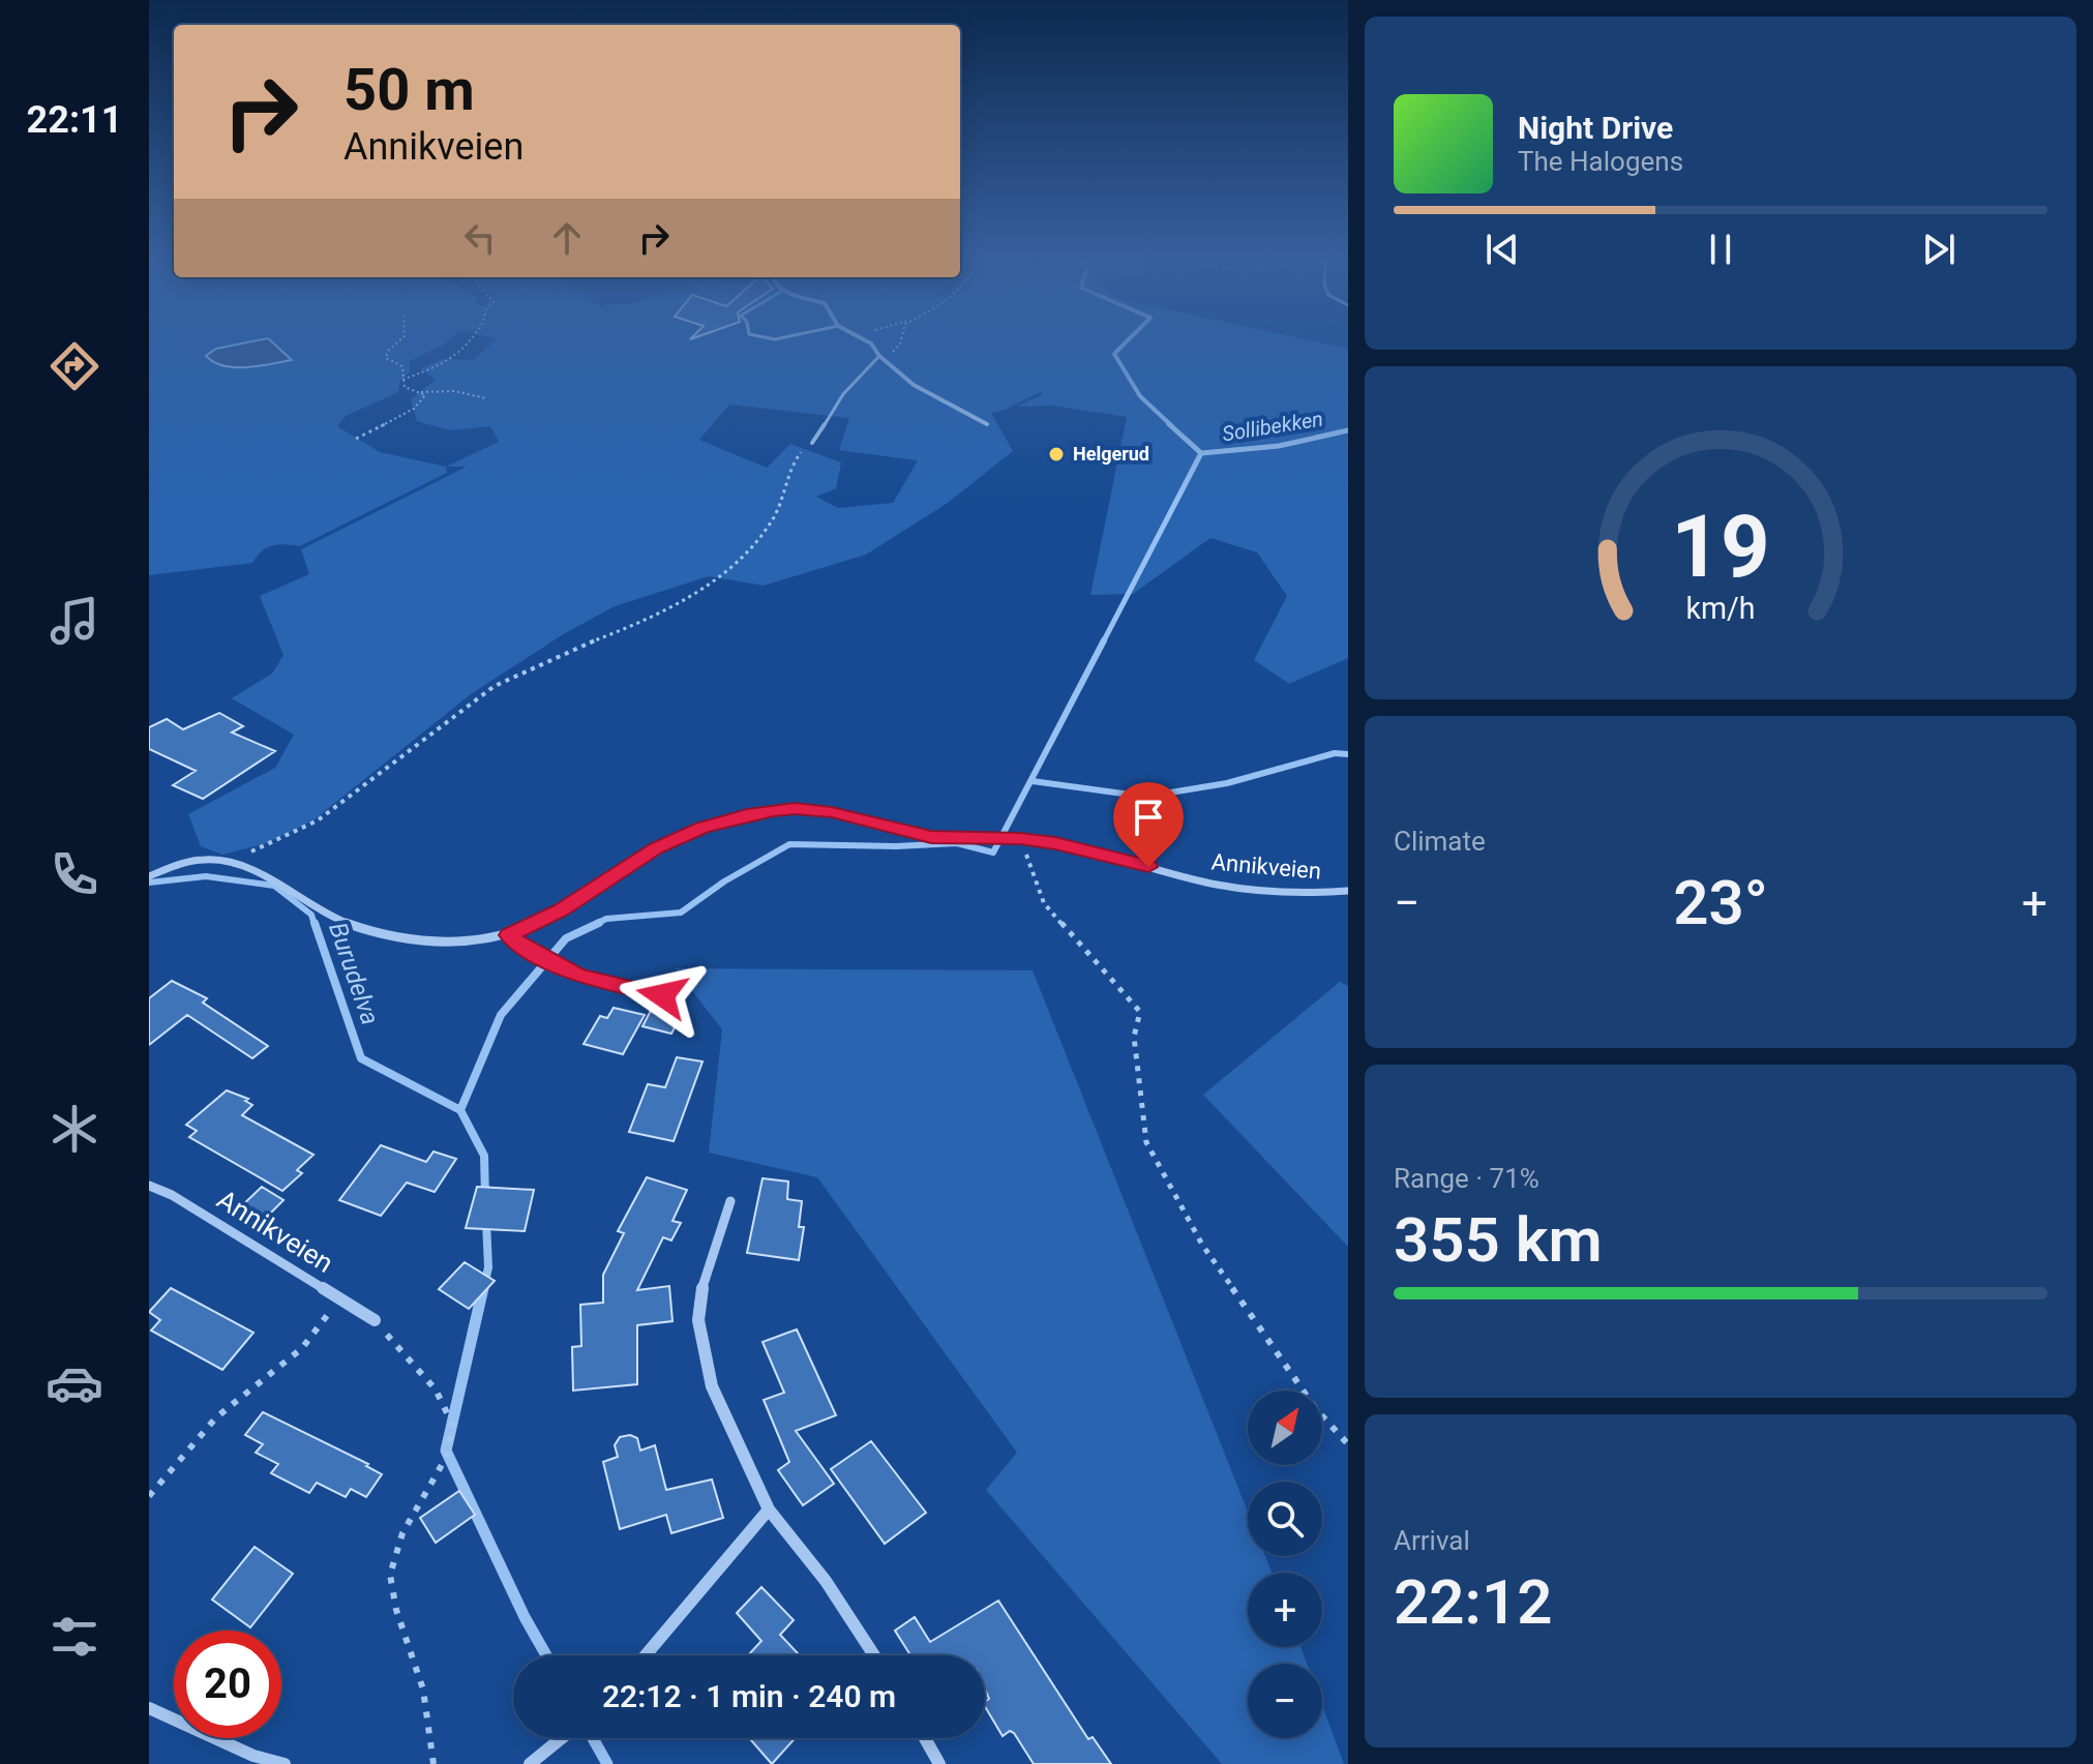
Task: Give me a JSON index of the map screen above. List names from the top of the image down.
{
  "streets": {
    "street": ["Annikveien"]
  },
  "water": ["Sollibekken", "Burudelva"],
  "places": ["Helgerud"],
  "north": "top right",
  "page": {
    "tabs": "22:11",
    "turn": ["50 m", "Annikveien"],
    "song": ["Night Drive", "The Halogens"],
    "tile": [
      "Climate",
      ["Range · 71%", "355 km"],
      ["Arrival", "22:12"]
    ],
    "heat": ["−", "23°", "+"],
    "map_buttons": ["+", "−"],
    "limit": "20",
    "trip": "22:12 · 1 min · 240 m",
    "gauge": ["19", "km/h"]
  }
}
